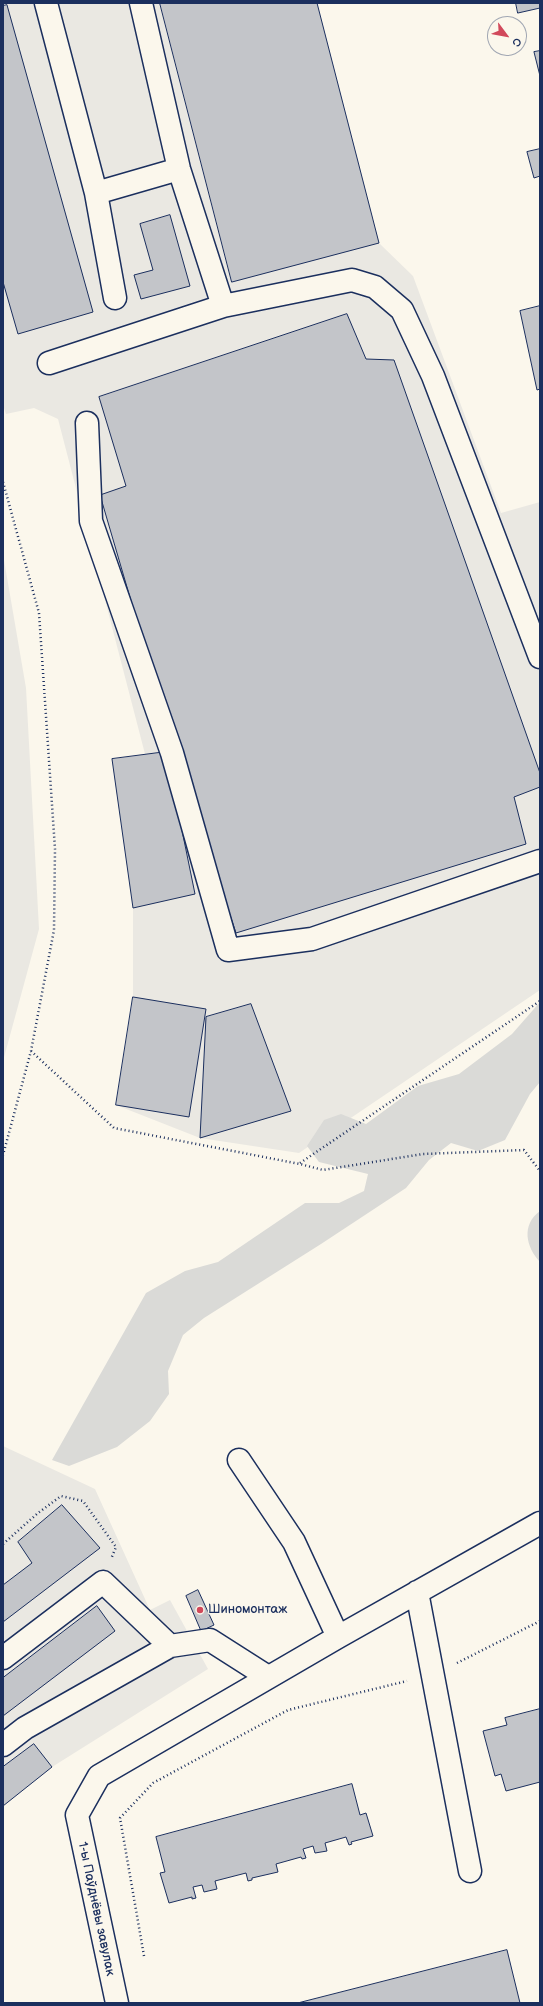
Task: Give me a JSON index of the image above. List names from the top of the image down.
{
  "streets": {
    "street": ["1-ы Паўднёвы завулак"]
  },
  "places": ["Шиномонтаж"],
  "north": "bottom right"
}
